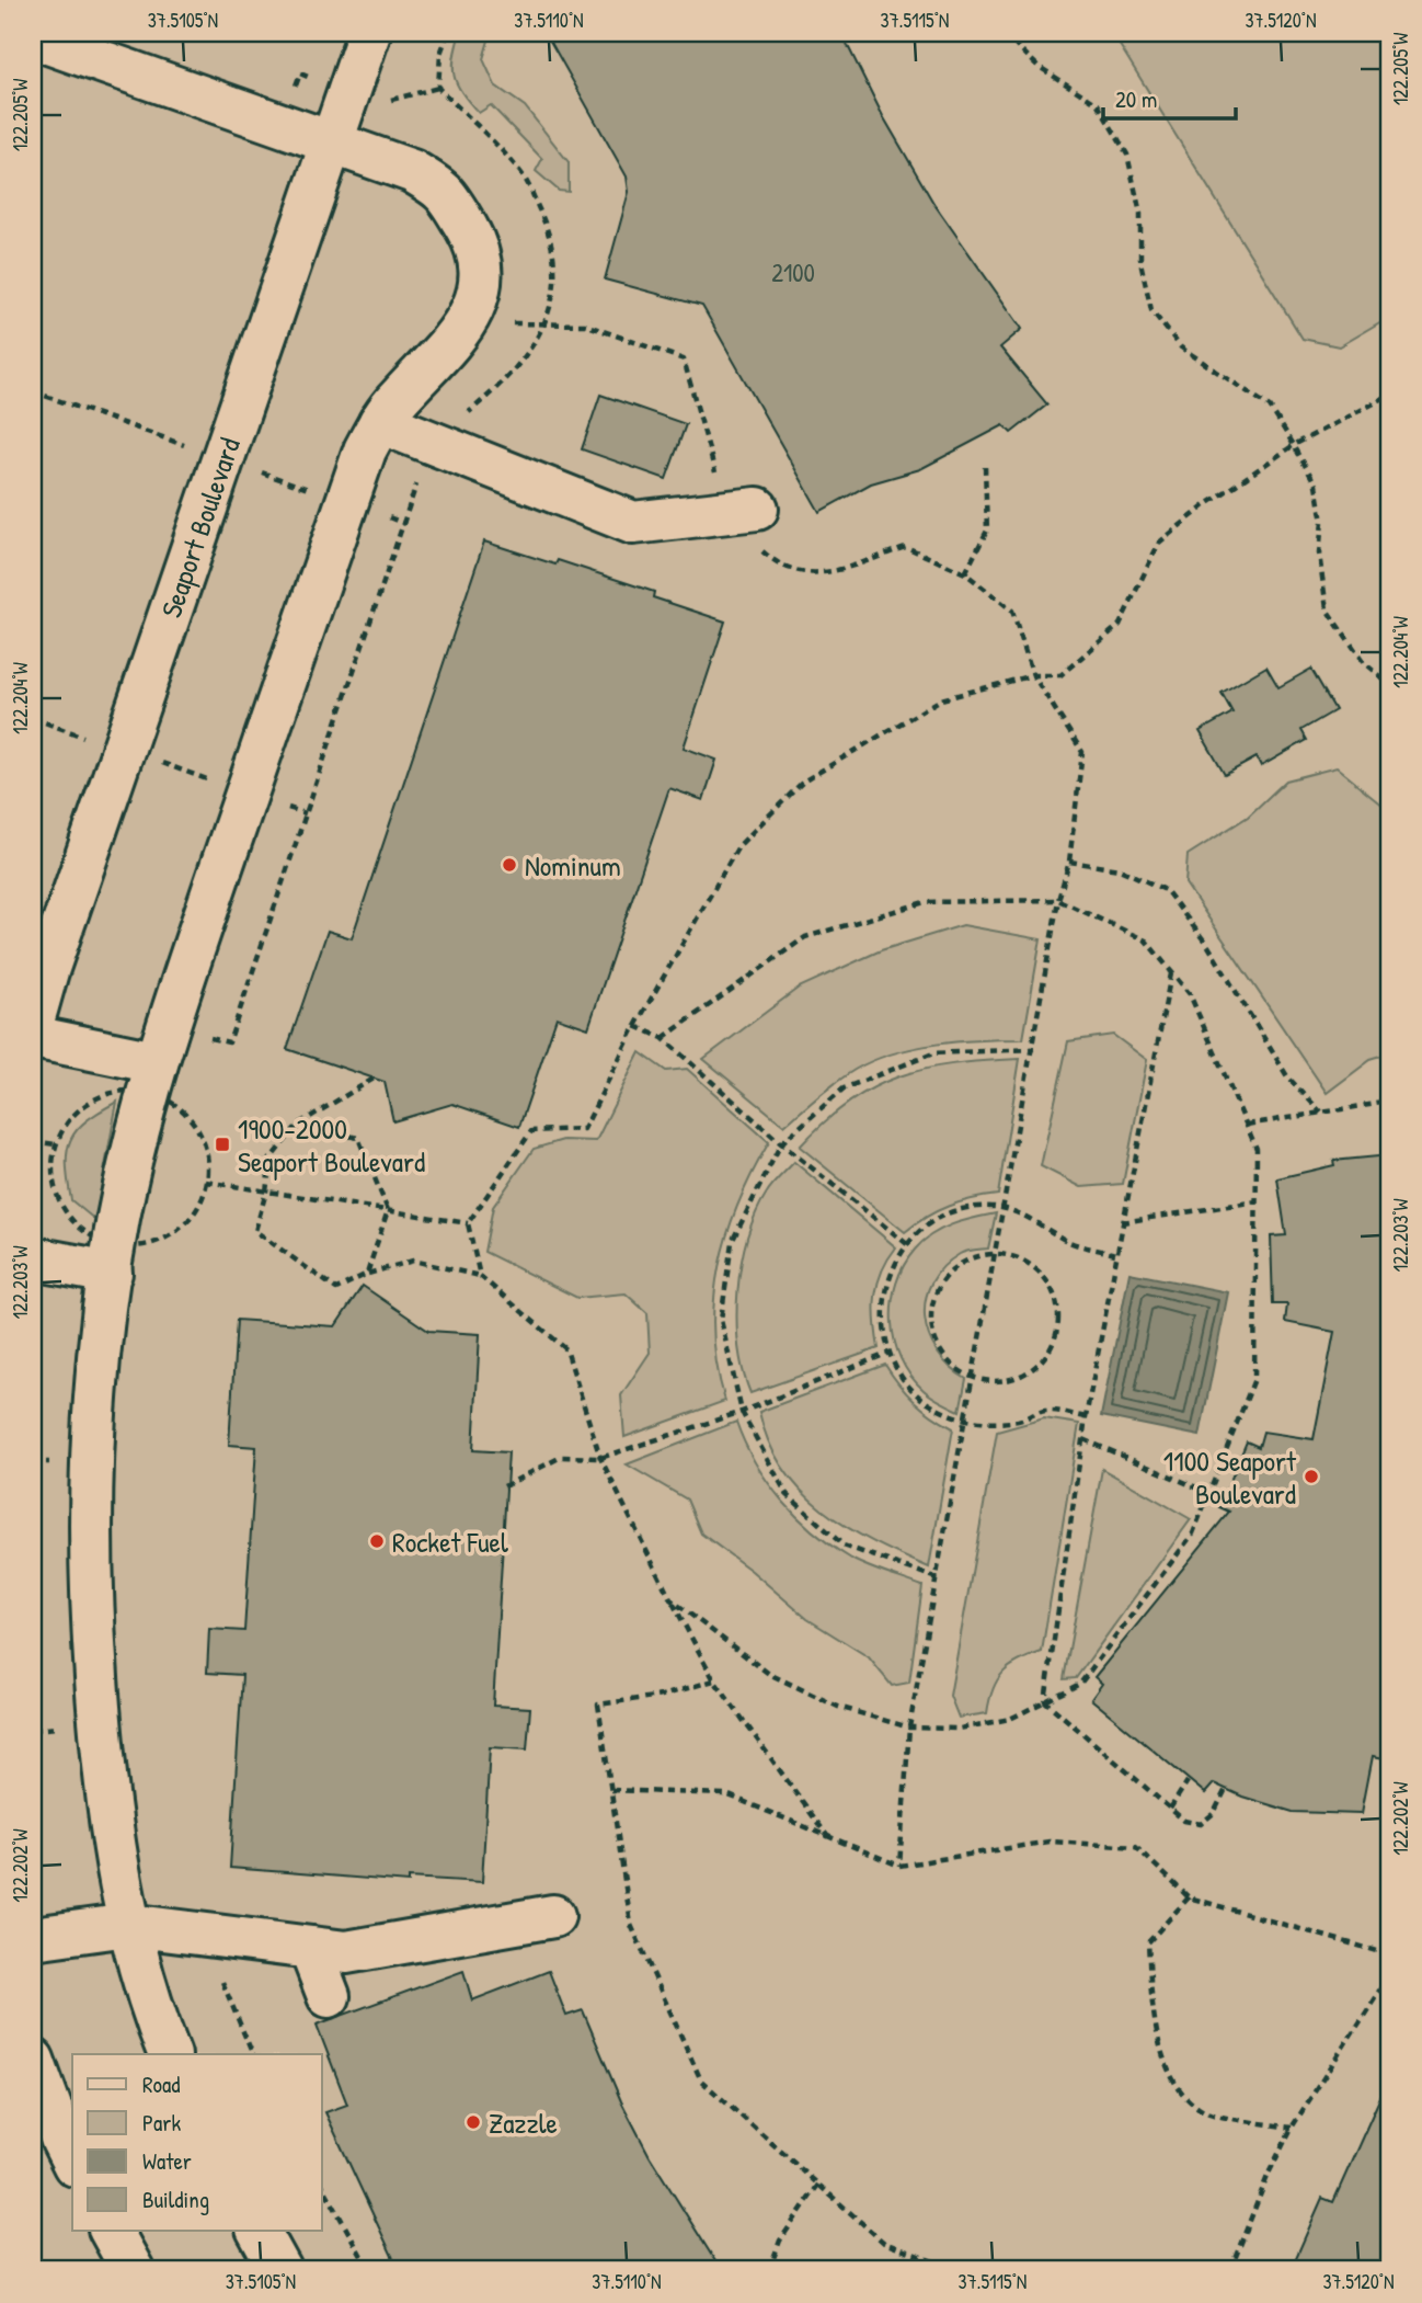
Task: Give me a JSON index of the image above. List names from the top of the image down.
{
  "streets": {
    "main road": ["Seaport Boulevard"]
  },
  "places": {
    "other": [
      "Nominum",
      "1100 Seaport Boulevard",
      "Rocket Fuel",
      "Zazzle"
    ],
    "transit": ["1900-2000 Seaport Boulevard"]
  },
  "house_numbers": ["2100"],
  "legend": [
    "Road",
    "Park",
    "Water",
    "Building"
  ],
  "scale_bar": "20 m",
  "coordinates": [
    "37.5105°N",
    "37.5110°N",
    "37.5115°N",
    "37.5120°N",
    "122.205°W",
    "122.204°W",
    "122.203°W",
    "122.202°W"
  ]
}
